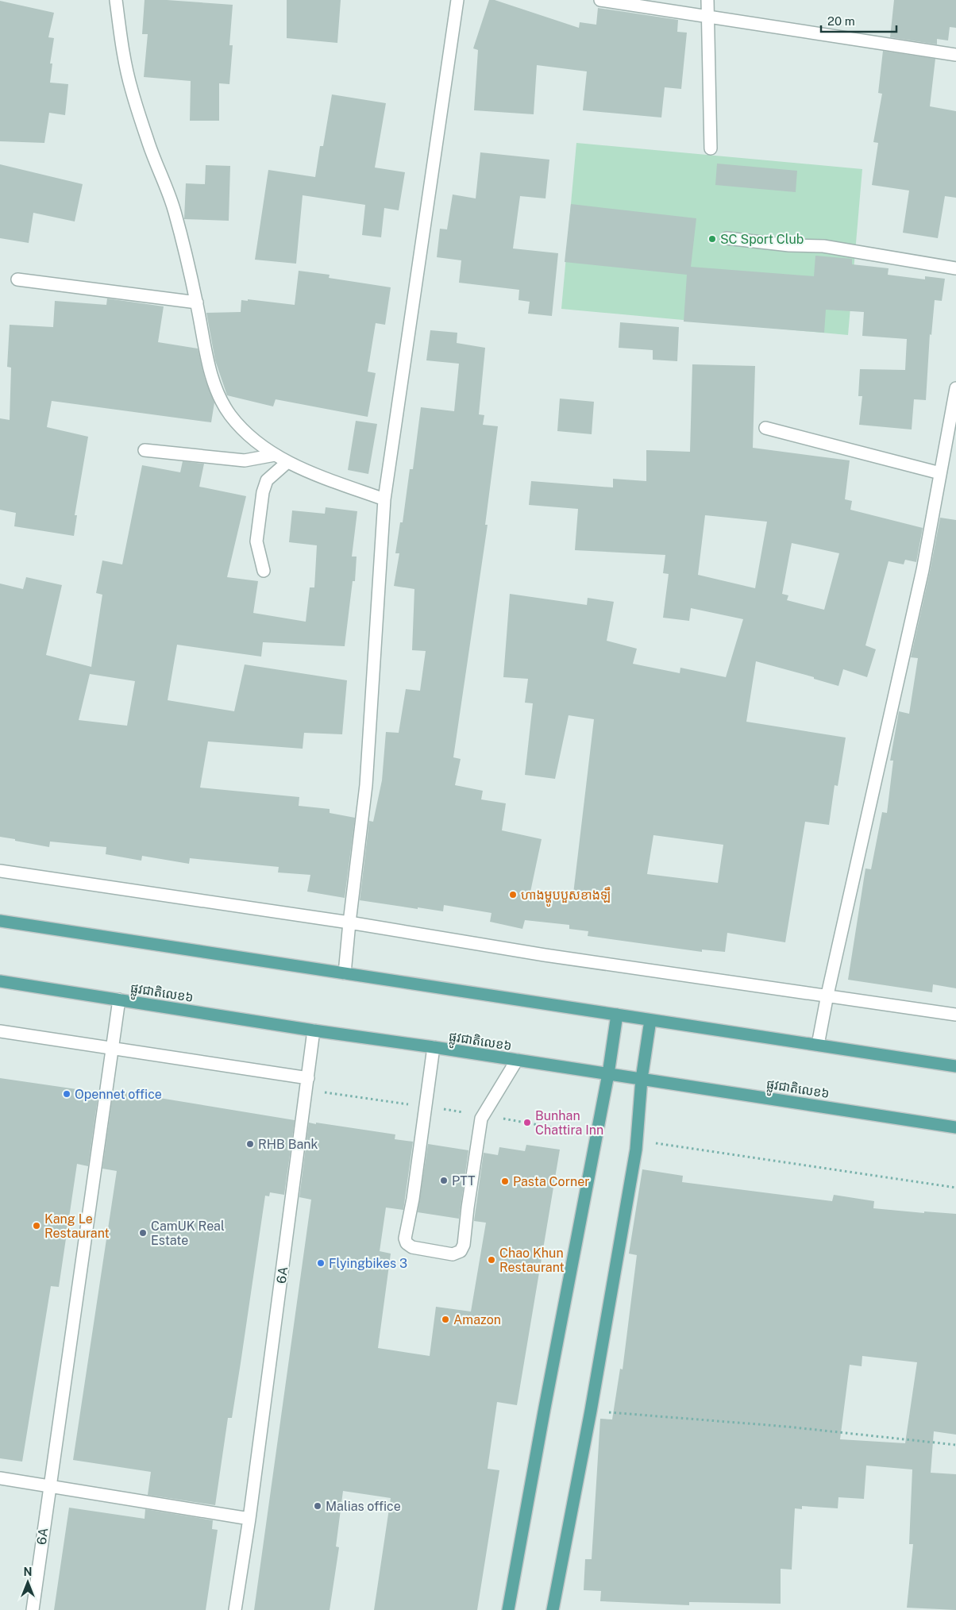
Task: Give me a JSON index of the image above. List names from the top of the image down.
{
  "streets": {
    "main road": ["ផ្លូវជាតិលេខ៦"],
    "street": ["6A"]
  },
  "crossings": [
    ["ផ្លូវជាតិលេខ៦", "6A"]
  ],
  "places": [
    "SC Sport Club",
    "ហាងម្ហូបបួសខាងឡឹ",
    "Opennet office",
    "Bunhan Chattira Inn",
    "RHB Bank",
    "PTT",
    "Pasta Corner",
    "Kang Le Restaurant",
    "CamUK Real Estate",
    "Chao Khun Restaurant",
    "Flyingbikes 3",
    "Amazon",
    "Malias office"
  ],
  "scale_bar": "20 m",
  "north": "top"
}
